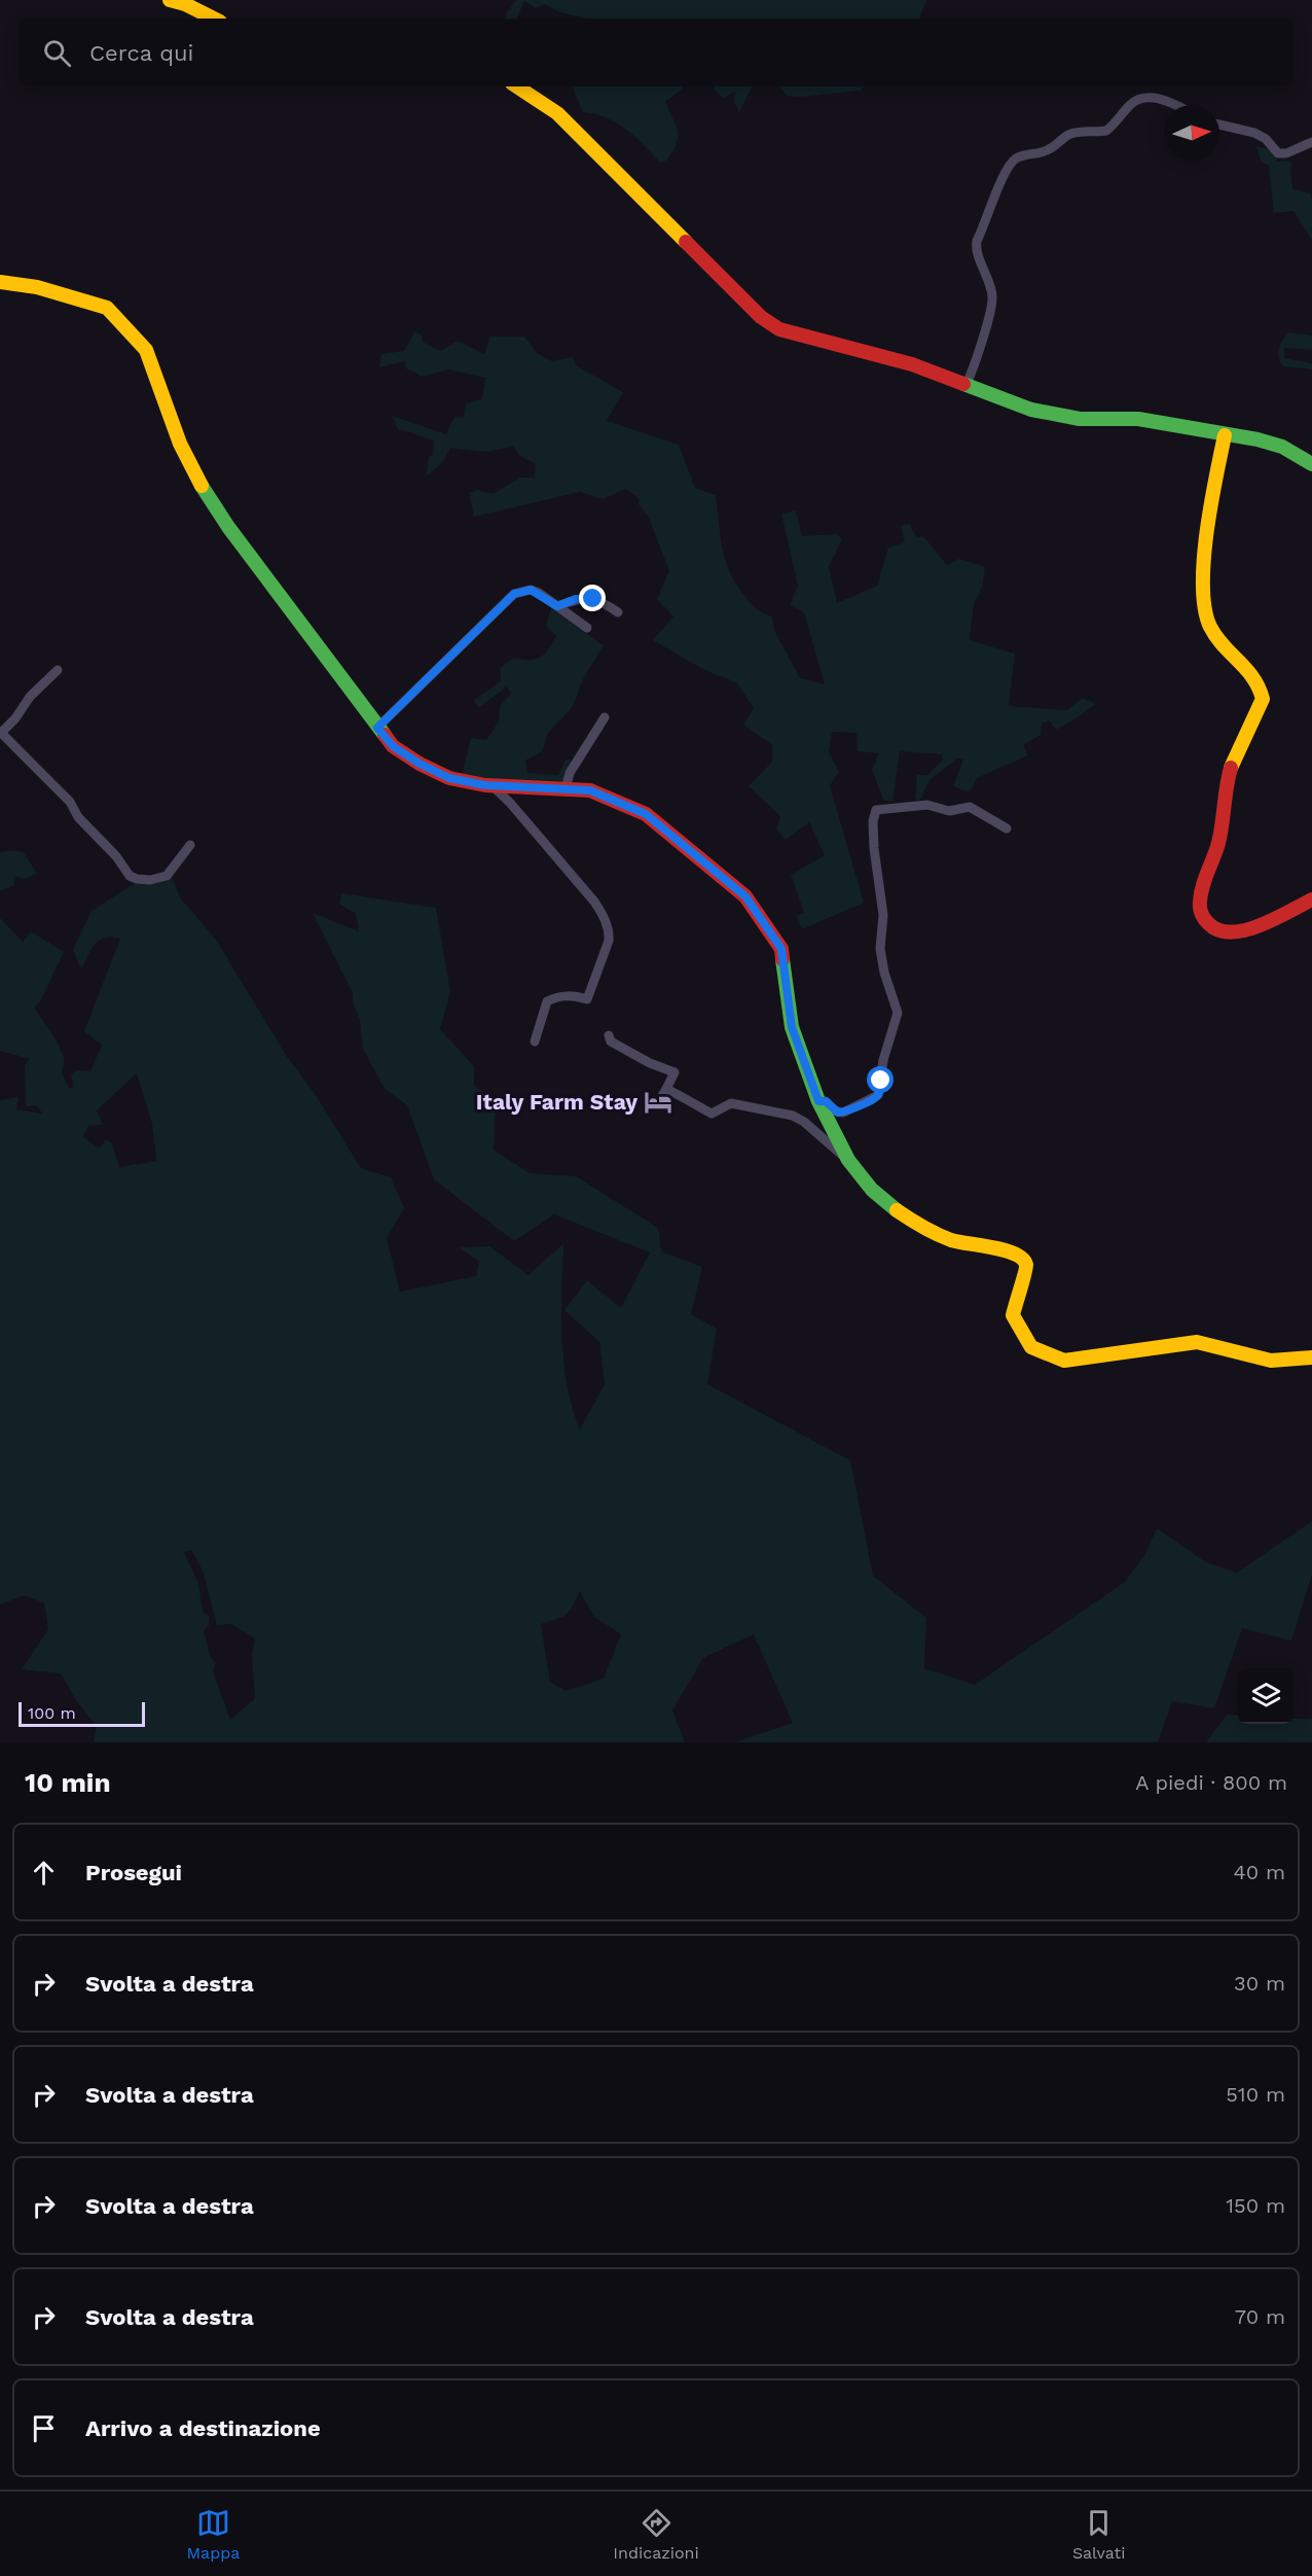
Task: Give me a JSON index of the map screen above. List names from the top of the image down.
{
  "places": {
    "hotel": ["Italy Farm Stay"]
  },
  "scale_bar": "100 m",
  "north": "right",
  "page": {
    "search": "Cerca qui",
    "scale": "100 m",
    "heading": ["10 min", "A piedi · 800 m"],
    "list": [
      ["Prosegui", "40 m"],
      ["Svolta a destra", "30 m"],
      ["Svolta a destra", "510 m"],
      ["Svolta a destra", "150 m"],
      ["Svolta a destra", "70 m"],
      "Arrivo a destinazione"
    ],
    "nav": ["Mappa", "Indicazioni", "Salvati"]
  }
}
